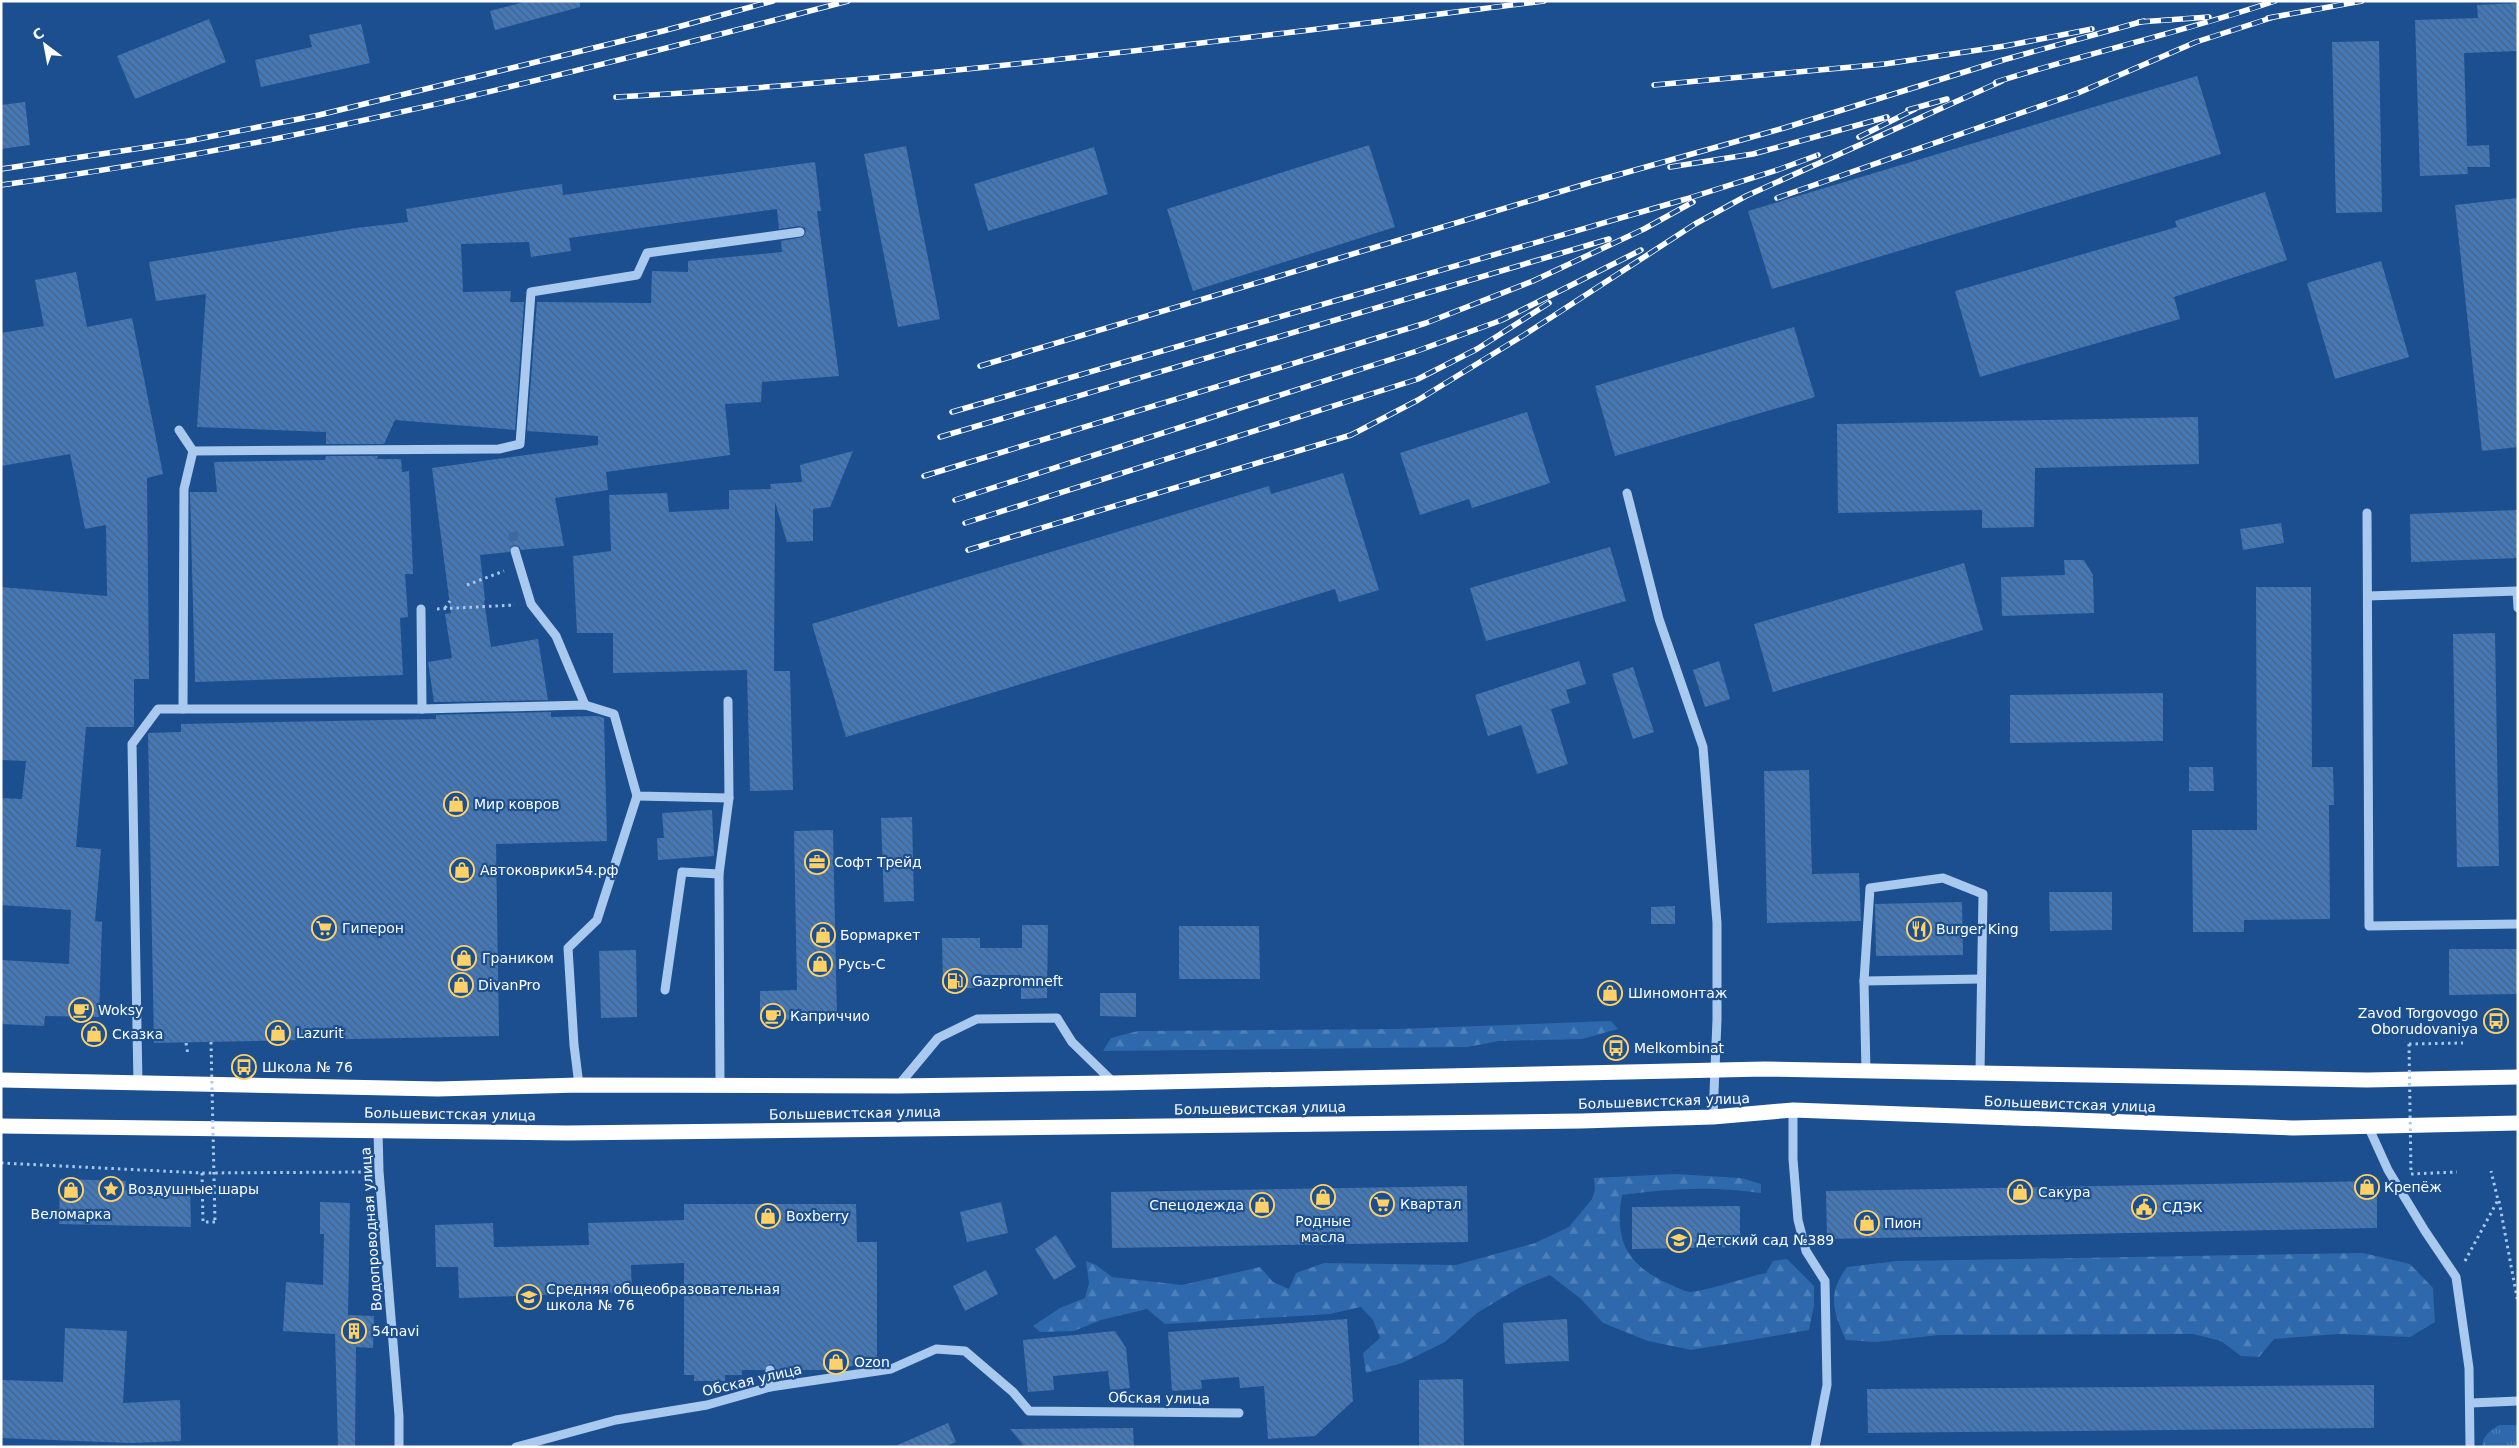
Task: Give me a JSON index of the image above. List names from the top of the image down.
{
  "streets": {
    "highway": ["Большевистская улица"],
    "street": ["Водопроводная улица", "Обская улица"]
  },
  "crossings": [
    ["Большевистская улица", "Водопроводная улица"]
  ],
  "places": {
    "shop": [
      "Мир ковров",
      "Автоковрики54.рф",
      "Бормаркет",
      "Граником",
      "Русь-С",
      "DivanPro",
      "Шиномонтаж",
      "Lazurit",
      "Сказка",
      "Крепёж",
      "Веломарка",
      "Сакура",
      "Родные масла",
      "Спецодежда",
      "Boxberry",
      "Пион",
      "Ozon"
    ],
    "office": ["Софт Трейд"],
    "supermarket": ["Гиперон", "Квартал"],
    "restaurant": ["Burger King"],
    "fuel station": ["Gazpromneft"],
    "cafe": ["Woksy", "Каприччио"],
    "bus stop": ["Zavod Torgovogo Oborudovaniya", "Melkombinat", "Школа № 76"],
    "place": ["Воздушные шары"],
    "public building": ["СДЭК"],
    "school or university": ["Детский сад №389", "Средняя общеобразовательная школа № 76"],
    "building": ["54navi"]
  },
  "north": "top left"
}
